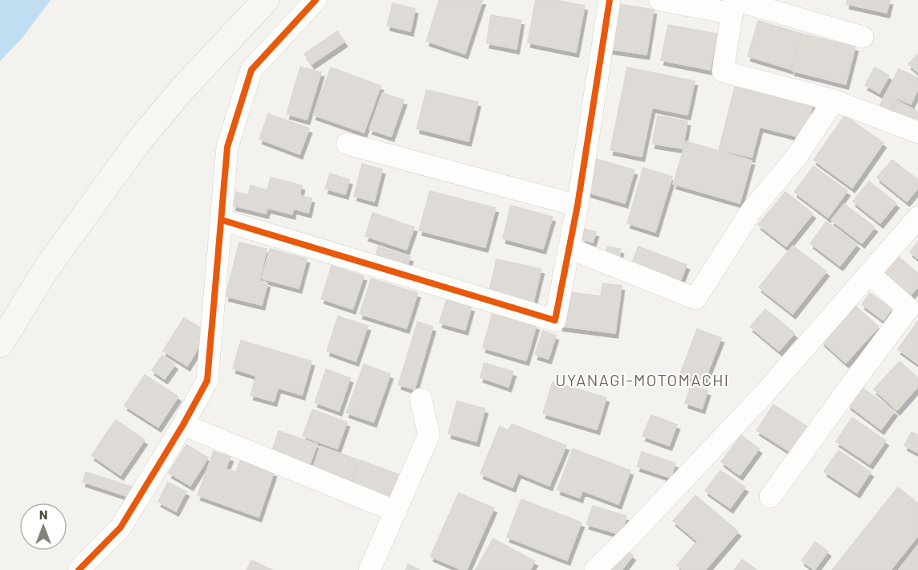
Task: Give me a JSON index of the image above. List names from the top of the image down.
{
  "districts": ["UYANAGI-MOTOMACHI"],
  "north": "top"
}
